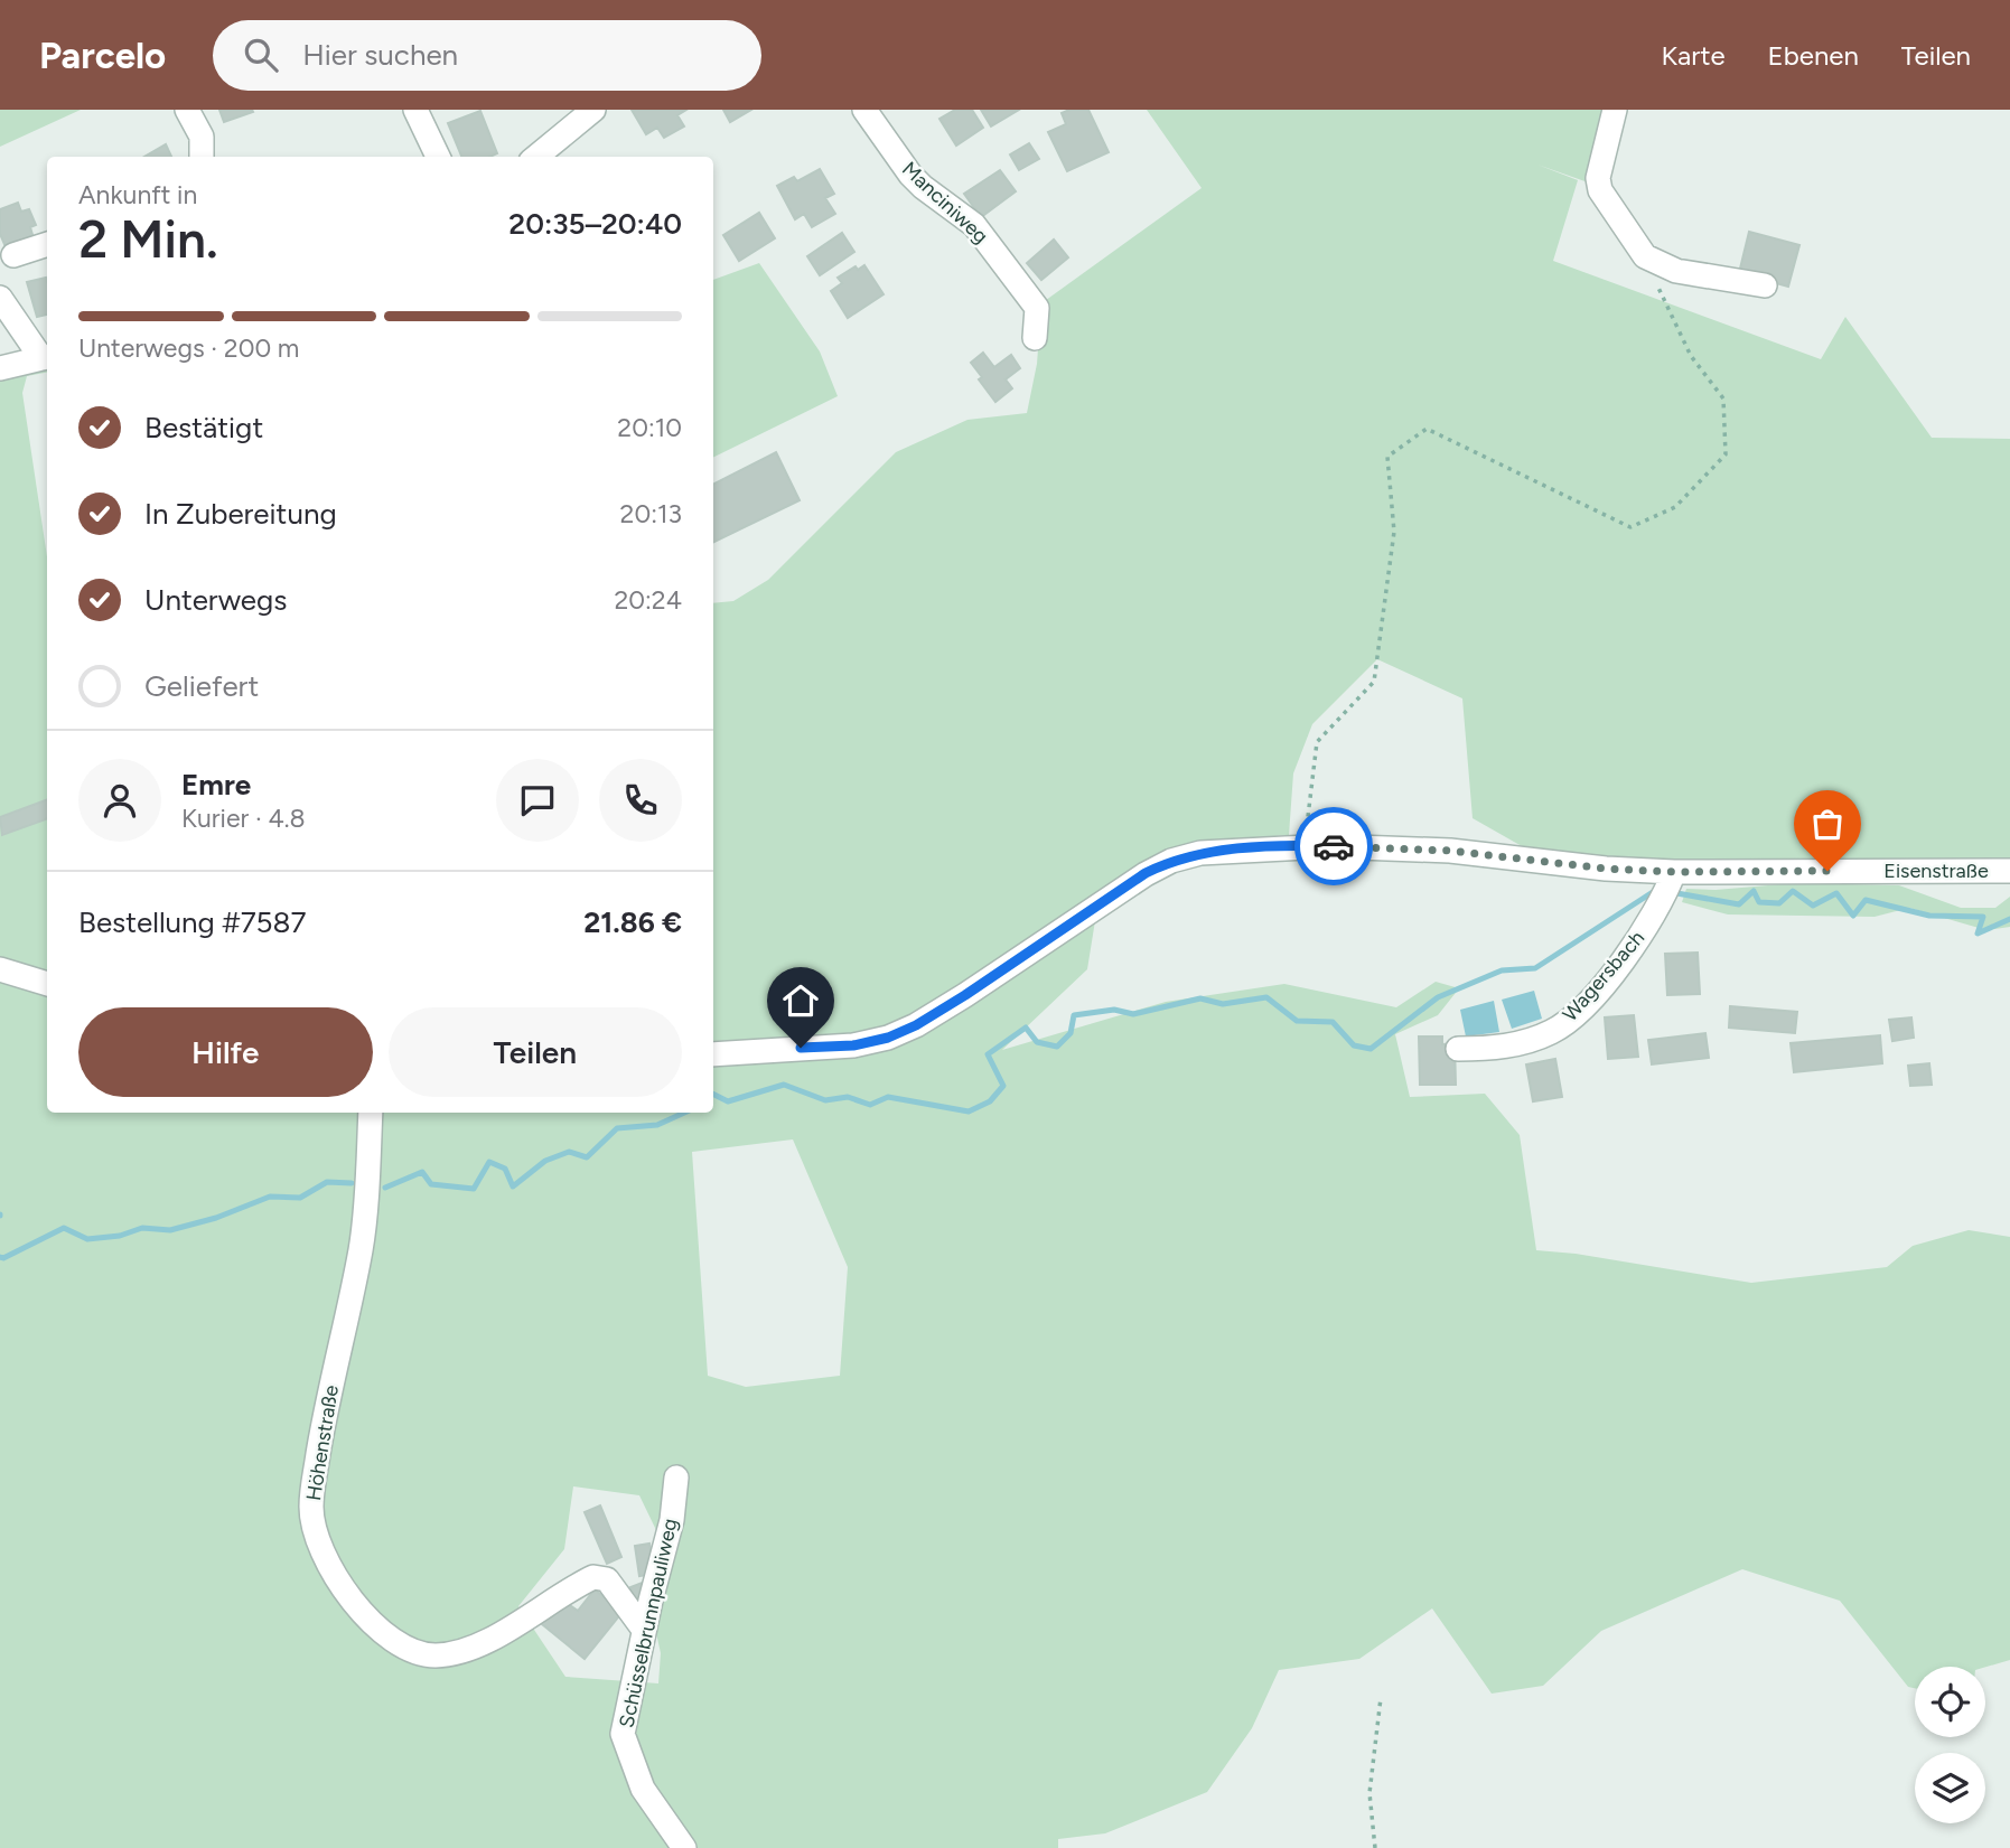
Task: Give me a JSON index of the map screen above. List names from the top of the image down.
{
  "streets": {
    "street": [
      "Manciniweg",
      "Eisenstraße",
      "Wagersbach",
      "Höhenstraße",
      "Schüsselbrunnpauliweg"
    ]
  },
  "crossings": [
    ["Eisenstraße", "Wagersbach"],
    ["Höhenstraße", "Schüsselbrunnpauliweg"]
  ],
  "page": {
    "header": "Parcelo",
    "search": "Hier suchen",
    "nav": ["Karte", "Ebenen", "Teilen"],
    "heading": ["2 Min.", "Ankunft in", "20:35–20:40"],
    "panel": [
      "Emre",
      "Kurier · 4.8",
      "Bestellung #7587",
      "21.86 €"
    ],
    "bar": "Unterwegs · 200 m",
    "list": [
      ["Bestätigt", "20:10"],
      ["In Zubereitung", "20:13"],
      ["Unterwegs", "20:24"],
      "Geliefert"
    ],
    "buttons": ["Hilfe", "Teilen"]
  }
}
